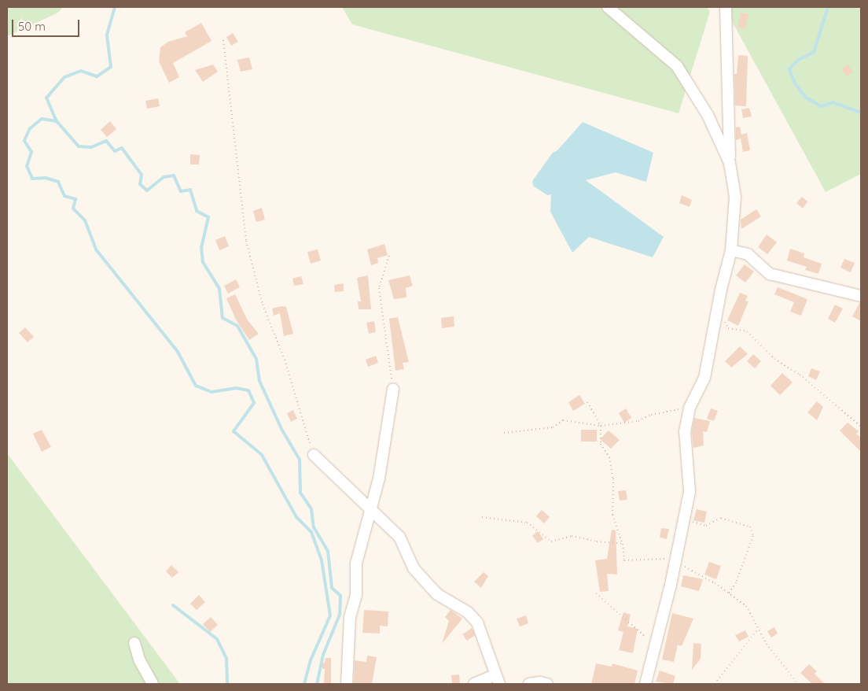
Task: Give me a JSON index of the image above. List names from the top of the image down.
{
  "scale_bar": "50 m"
}
